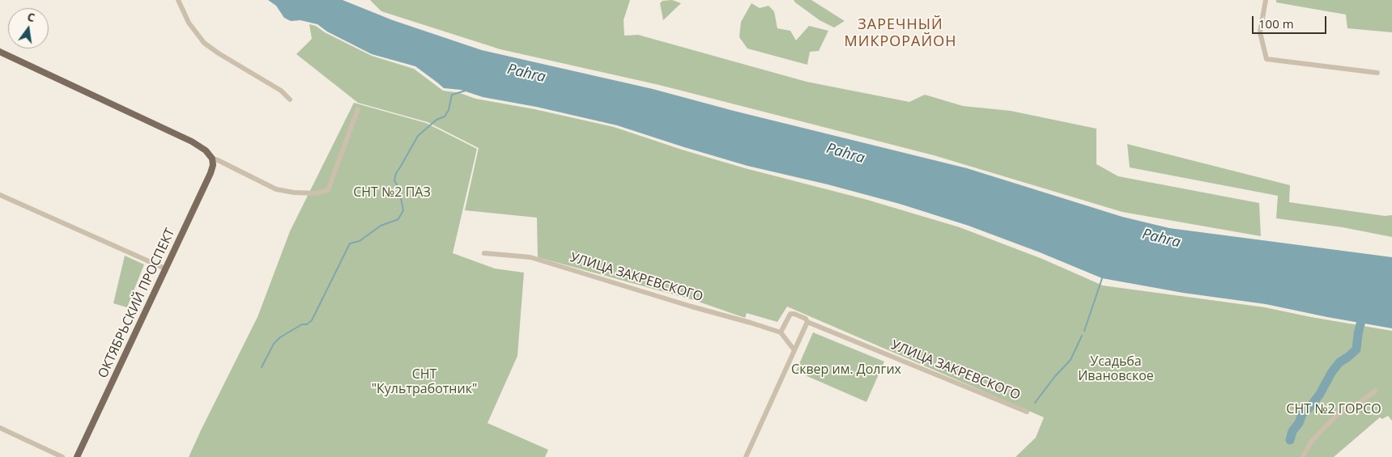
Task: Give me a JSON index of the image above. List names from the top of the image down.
{
  "streets": {
    "main road": ["ОКТЯБРЬСКИЙ ПРОСПЕКТ"],
    "street": ["УЛИЦА ЗАКРЕВСКОГО"]
  },
  "districts": ["ЗАРЕЧНЫЙ МИКРОРАЙОН"],
  "water": ["Pahra"],
  "parks": [
    "СНТ №2 ПАЗ",
    "Усадьба Ивановское",
    "Сквер им. Долгих",
    "СНТ \"Культработник\"",
    "СНТ №2 ГОРСО"
  ],
  "scale_bar": "100 m",
  "north": "top"
}
